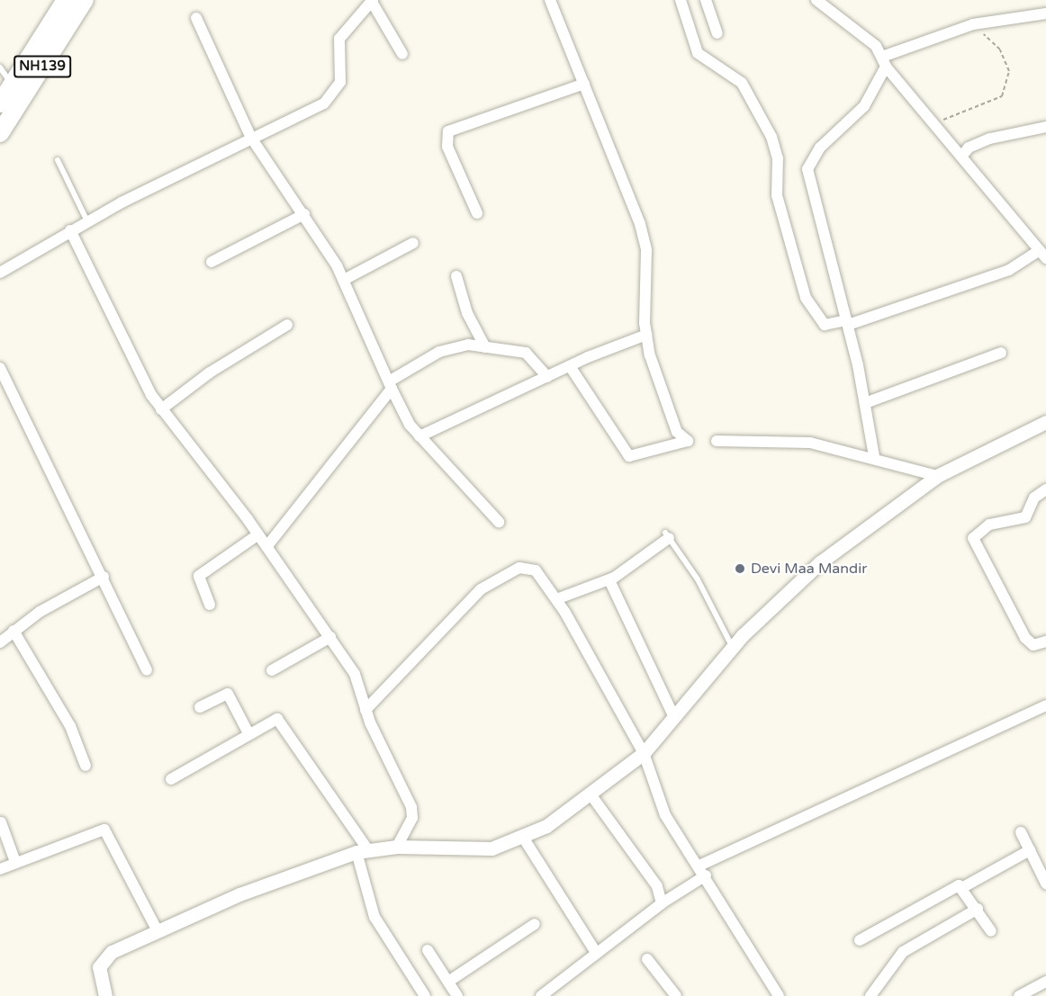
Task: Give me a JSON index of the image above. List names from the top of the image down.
{
  "streets": {
    "highway": ["NH139"]
  },
  "places": ["Devi Maa Mandir"]
}
